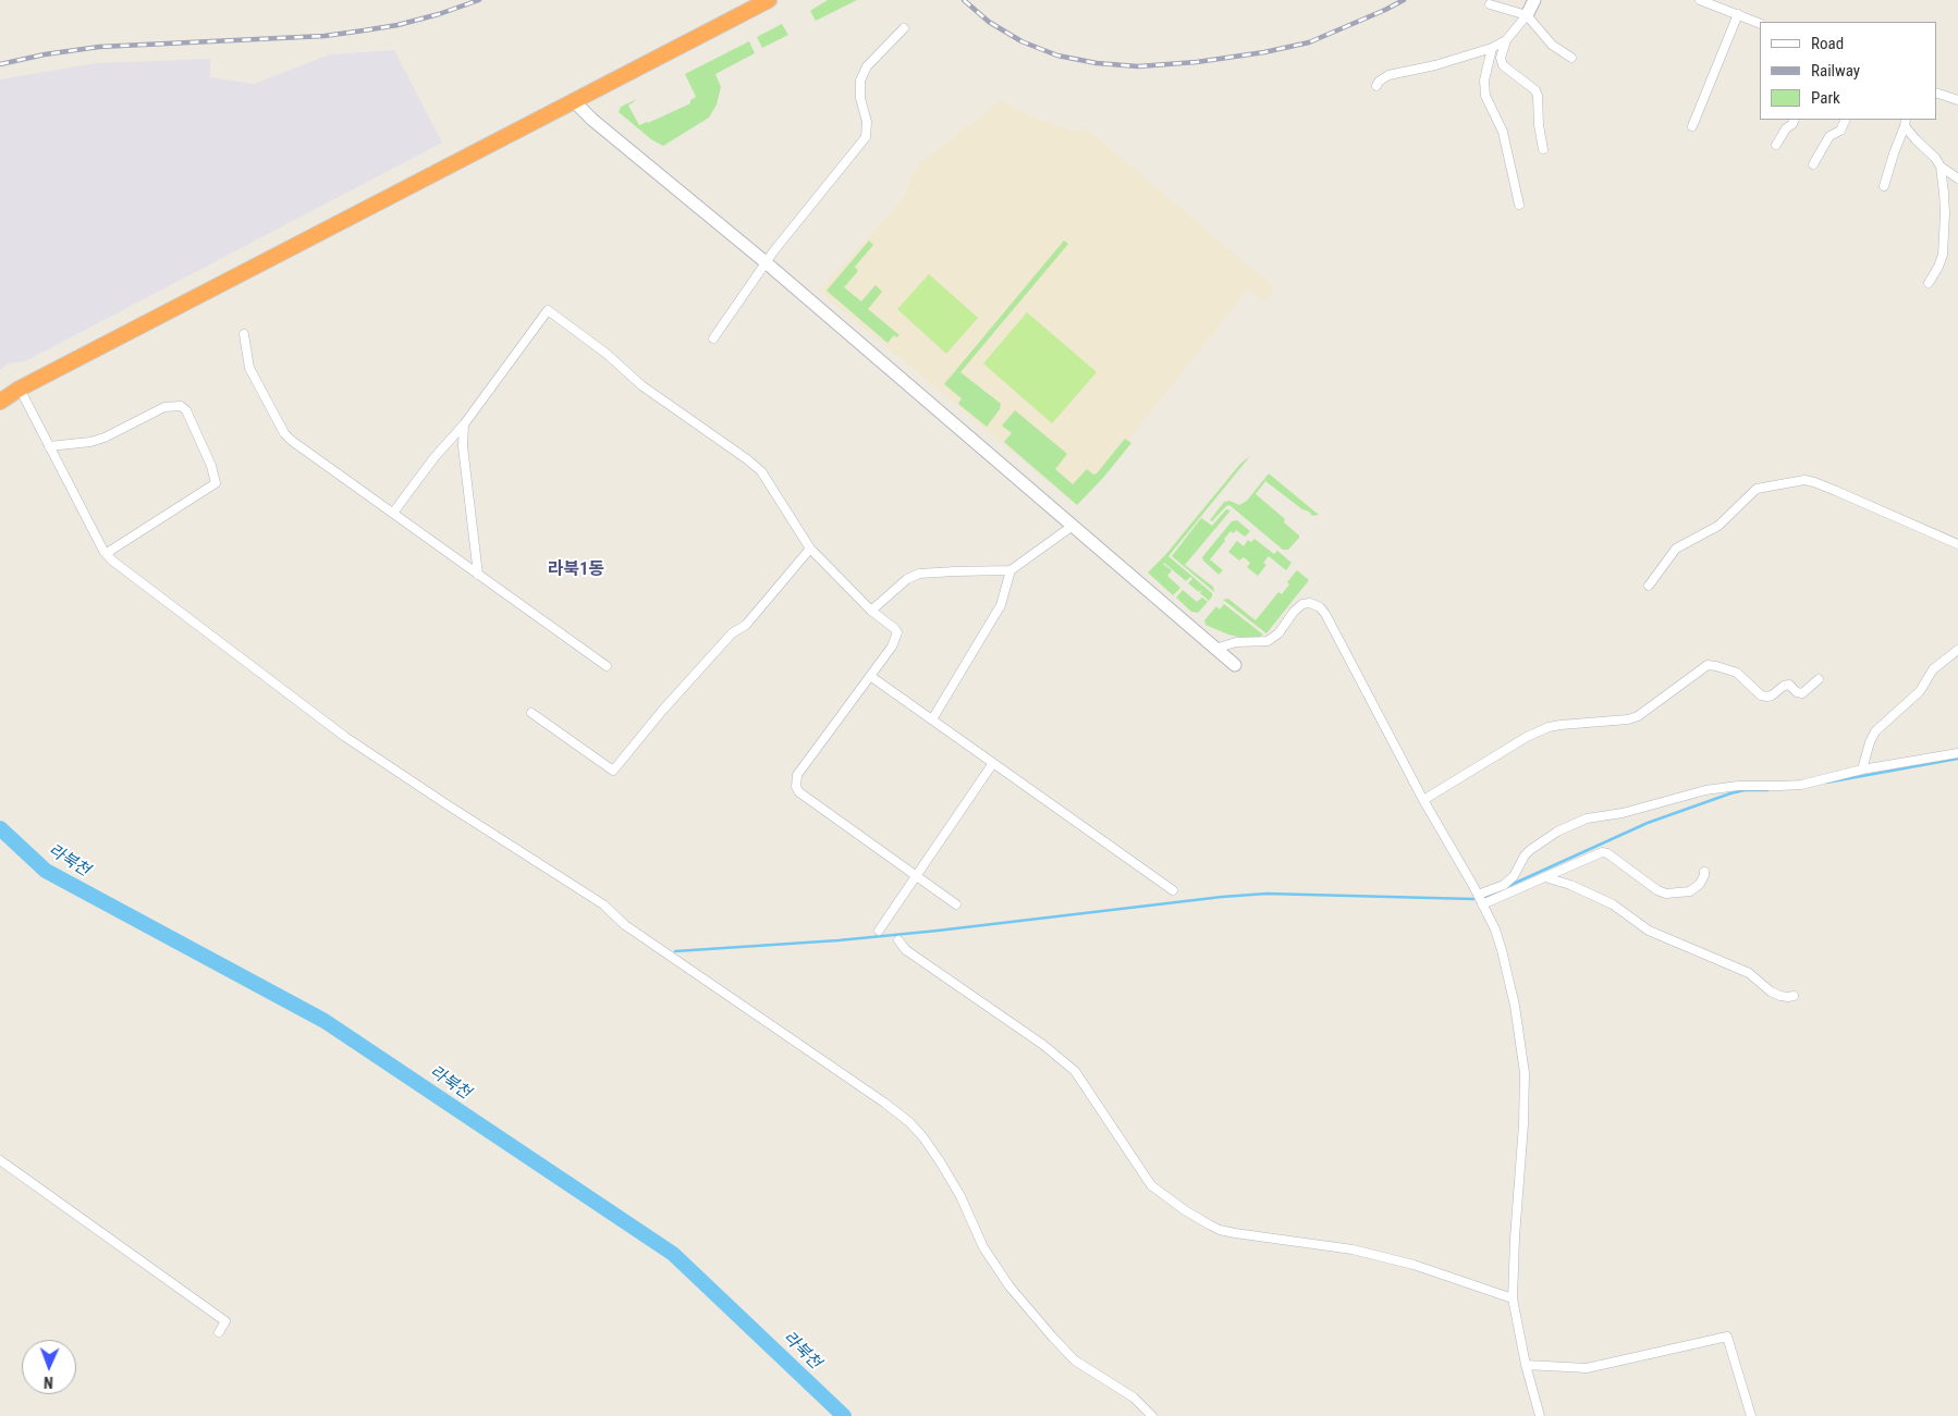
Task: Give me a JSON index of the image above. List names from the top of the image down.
{
  "districts": ["라북1동"],
  "water": ["라북천"],
  "legend": ["Road", "Railway", "Park"],
  "north": "bottom"
}
